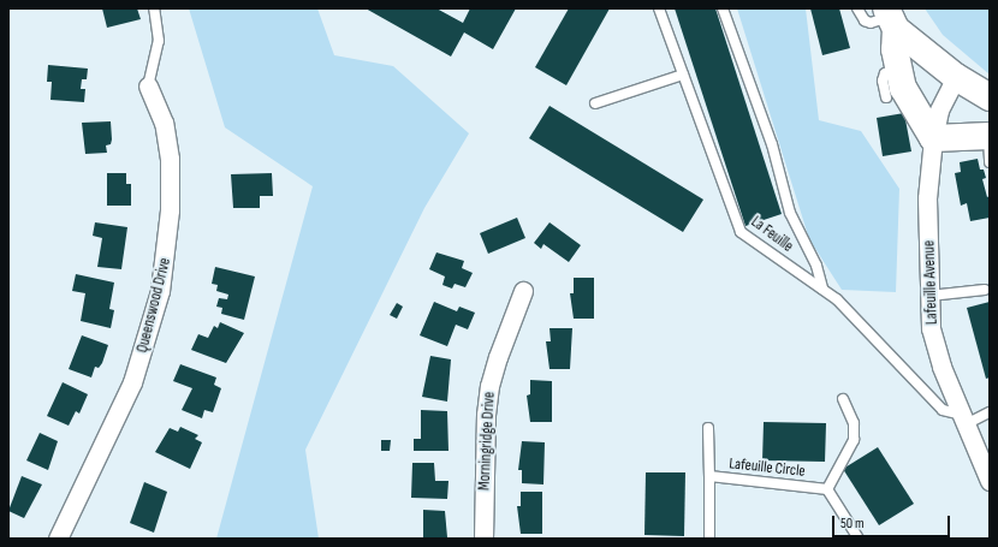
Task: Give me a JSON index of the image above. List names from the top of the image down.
{
  "streets": {
    "street": ["Lafeuille Avenue", "Queenswood Drive", "Morningridge Drive"],
    "lane": ["La Feuille", "Lafeuille Circle"]
  },
  "crossings": [
    ["La Feuille", "Lafeuille Avenue"]
  ],
  "scale_bar": "50 m"
}
